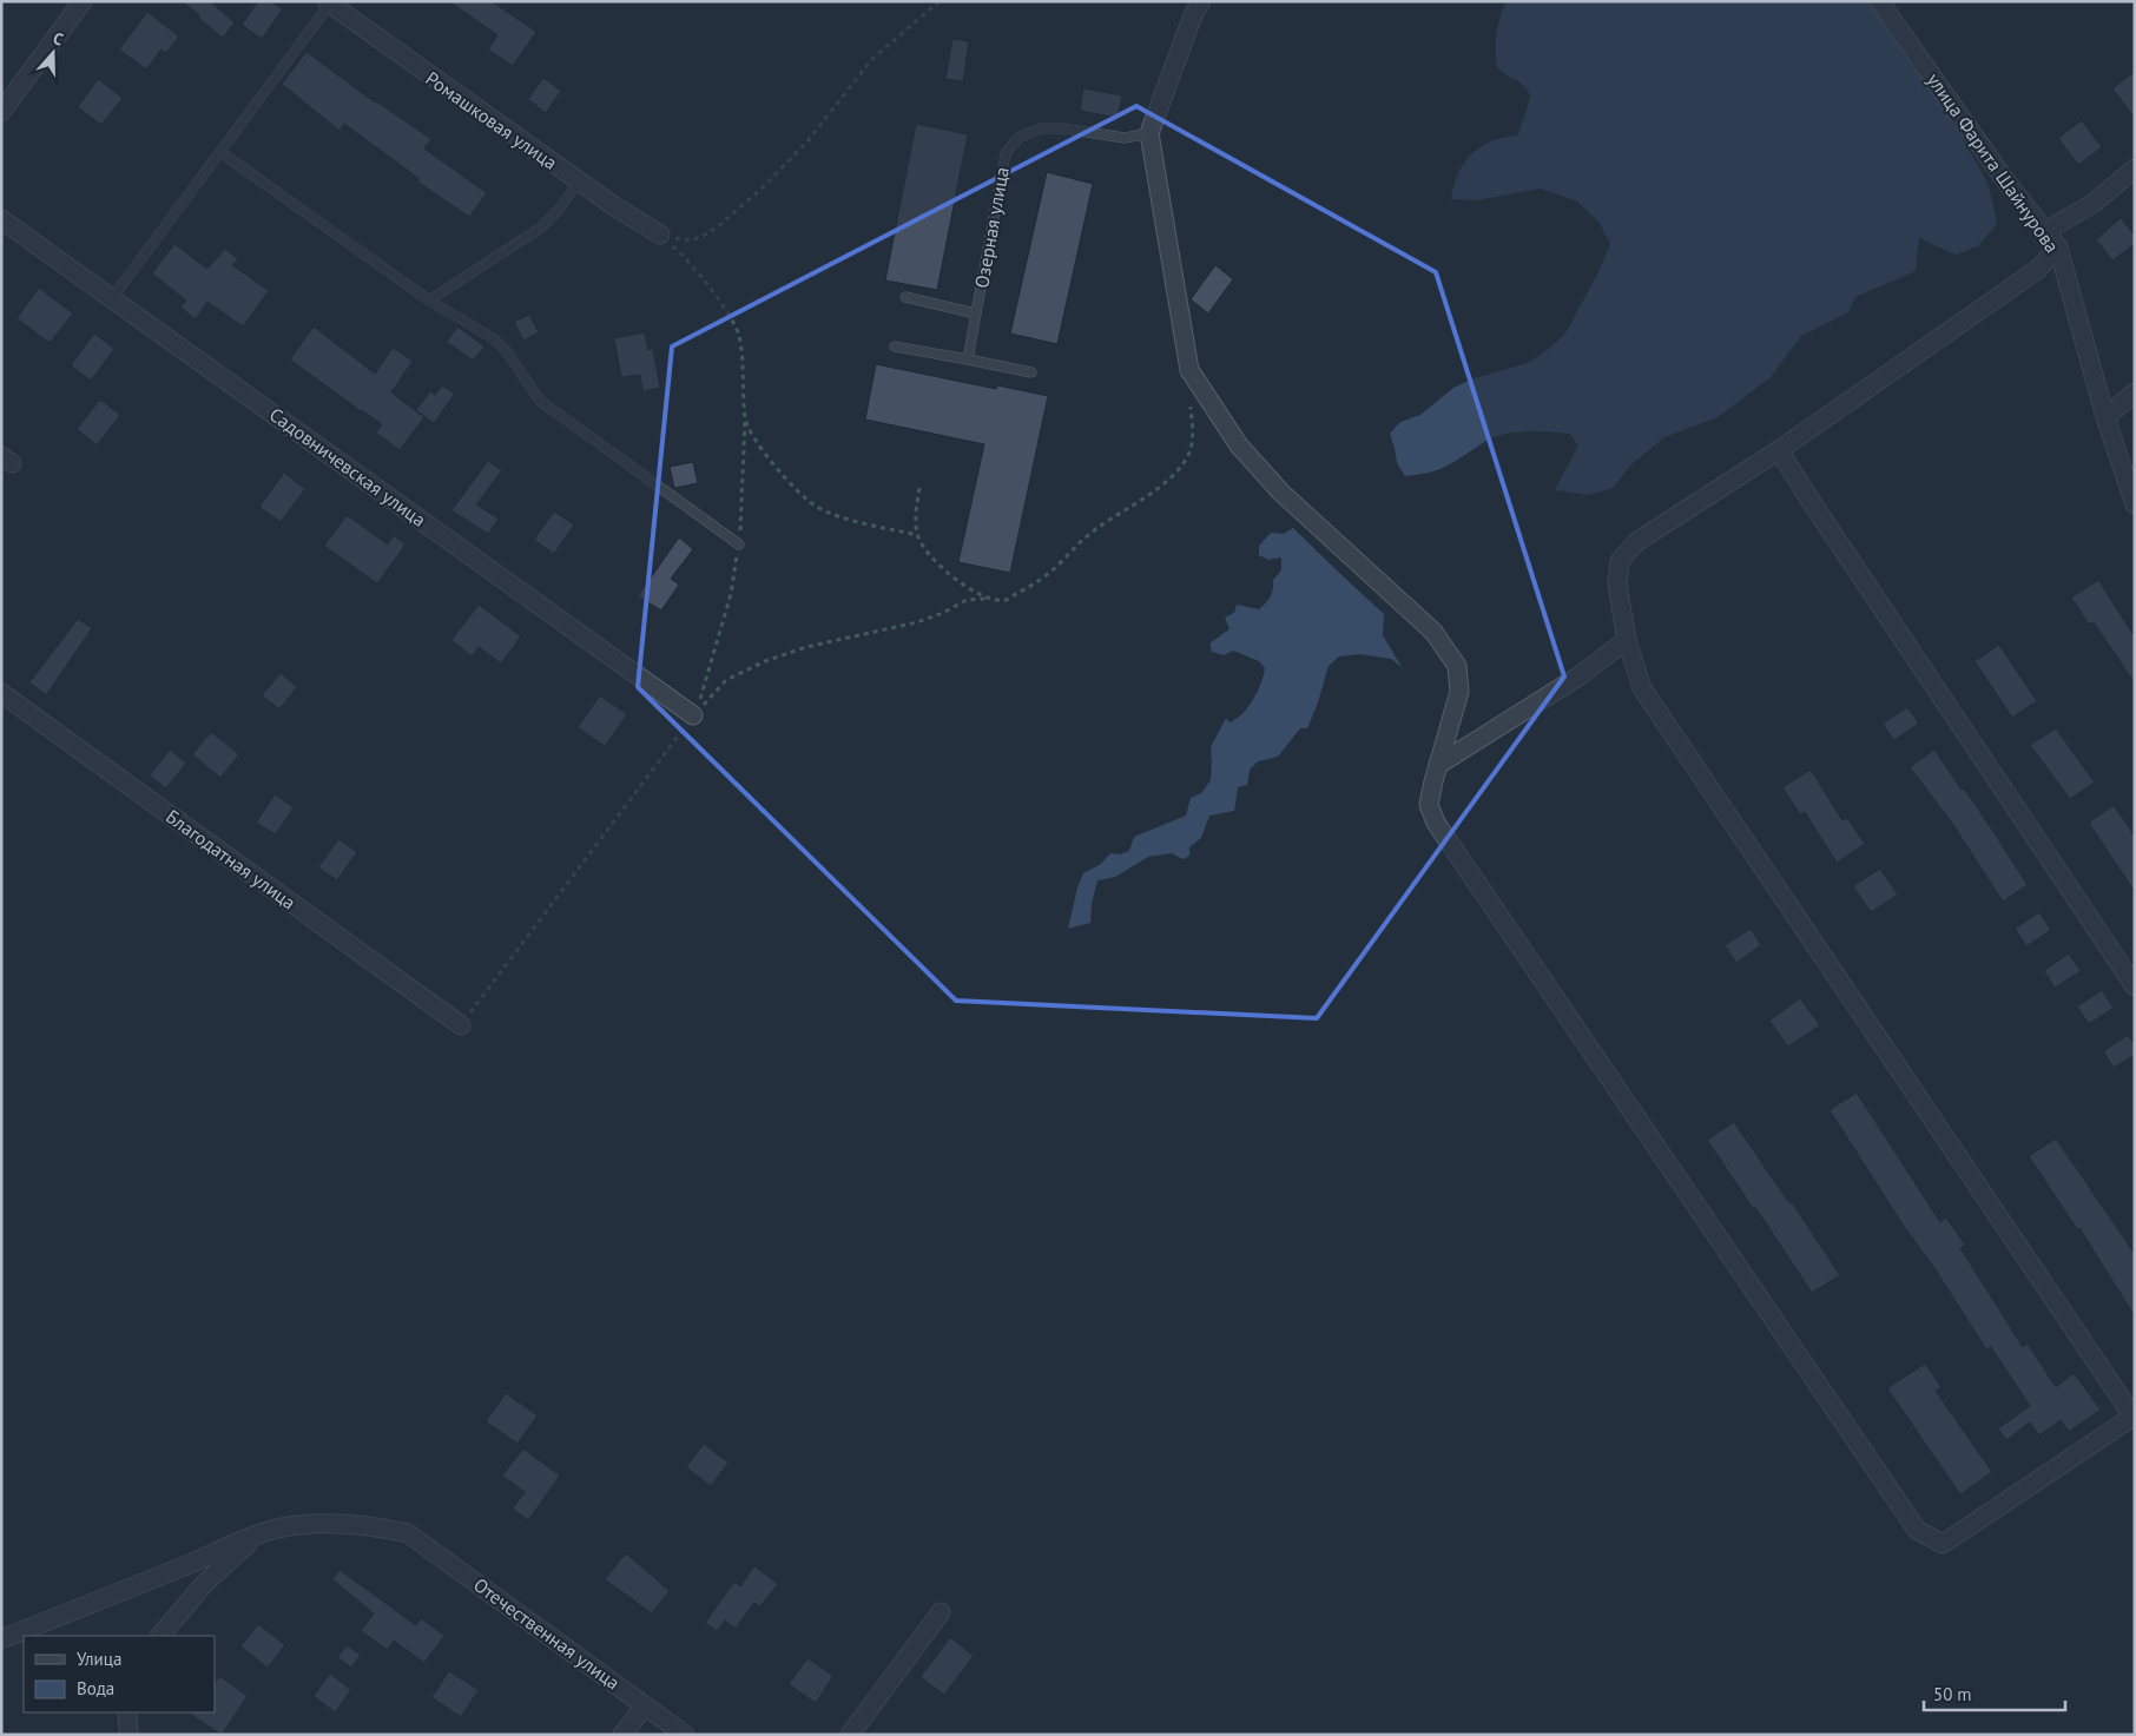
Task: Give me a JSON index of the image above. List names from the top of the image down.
{
  "streets": {
    "street": [
      "Ромашковая улица",
      "улица Фарита Шайнурова",
      "Садовничевская улица",
      "Благодатная улица",
      "Отечественная улица"
    ],
    "lane": ["Озерная улица"]
  },
  "legend": ["Улица", "Вода"],
  "scale_bar": "50 m",
  "north": "top"
}
